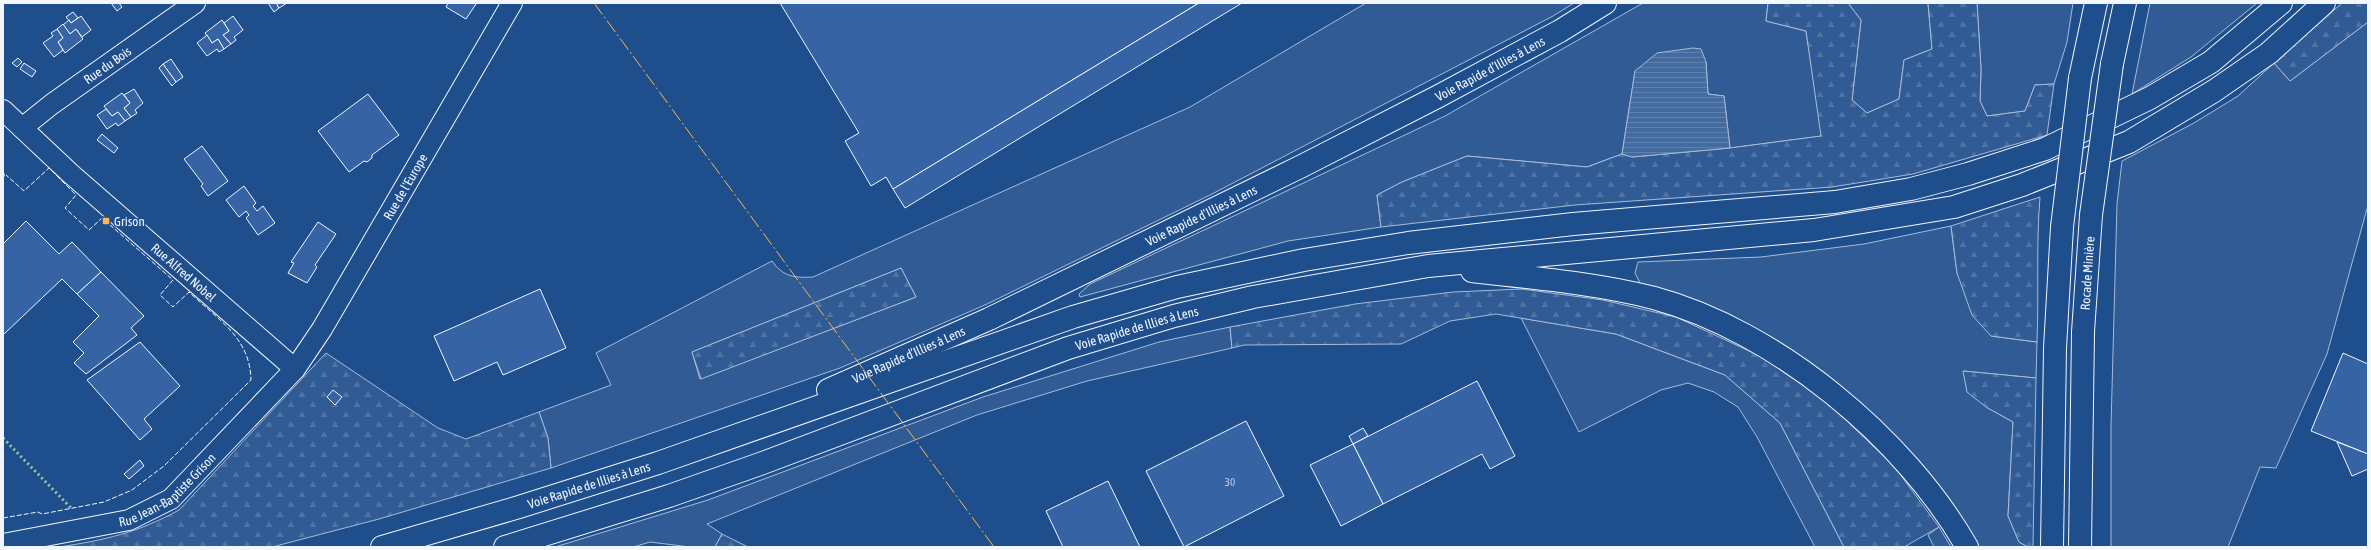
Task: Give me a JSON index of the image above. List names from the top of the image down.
{
  "streets": {
    "highway": ["Voie Rapide d’Illies à Lens", "Rocade Minière", "Voie Rapide de Illies à Lens"],
    "street": [
      "Rue du Bois",
      "Rue de l'Europe",
      "Rue Alfred Nobel",
      "Rue Jean-Baptiste Grison"
    ]
  },
  "crossings": [
    ["Rue du Bois", "Rue Alfred Nobel"],
    ["Voie Rapide d’Illies à Lens", "Voie Rapide de Illies à Lens"],
    ["Rue de l'Europe", "Rue Alfred Nobel"],
    ["Rue de l'Europe", "Rue Jean-Baptiste Grison"],
    ["Rue Alfred Nobel", "Rue Jean-Baptiste Grison"]
  ],
  "places": {
    "transit": ["Grison"]
  },
  "house_numbers": ["30"]
}
